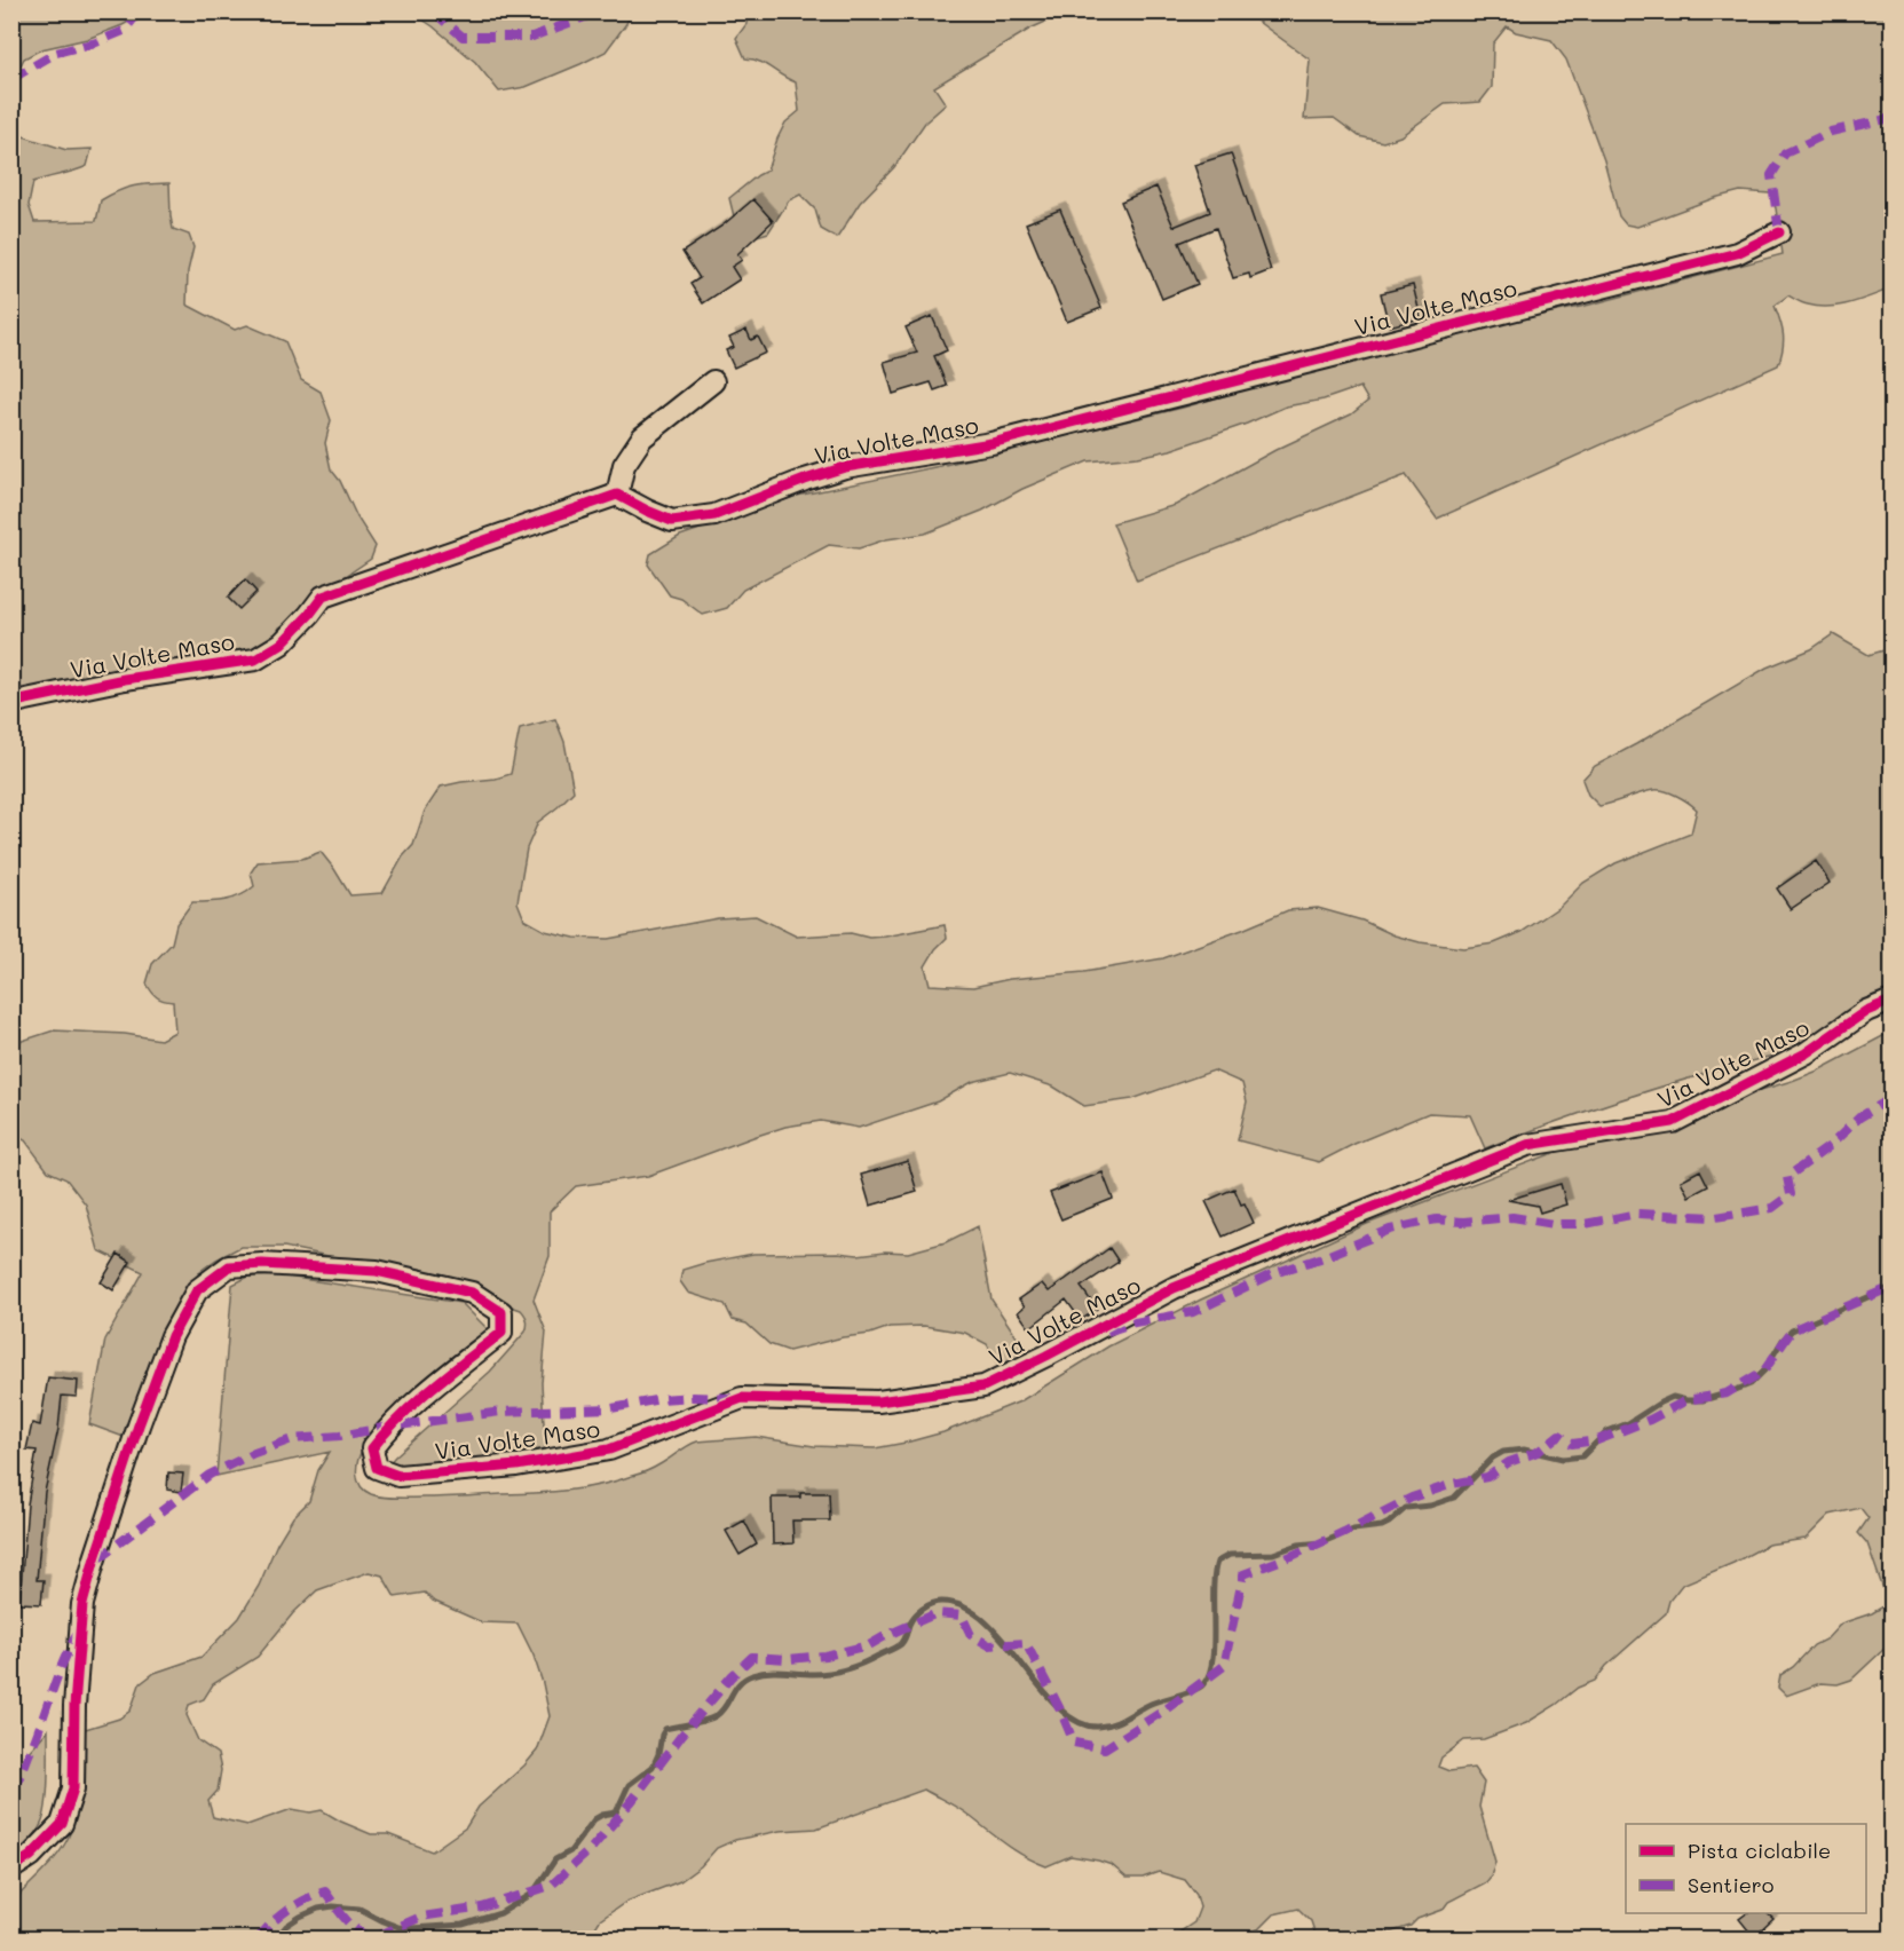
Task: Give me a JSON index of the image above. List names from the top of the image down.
{
  "streets": {
    "street": ["Via Volte Maso"]
  },
  "legend": ["Pista ciclabile", "Sentiero"]
}
